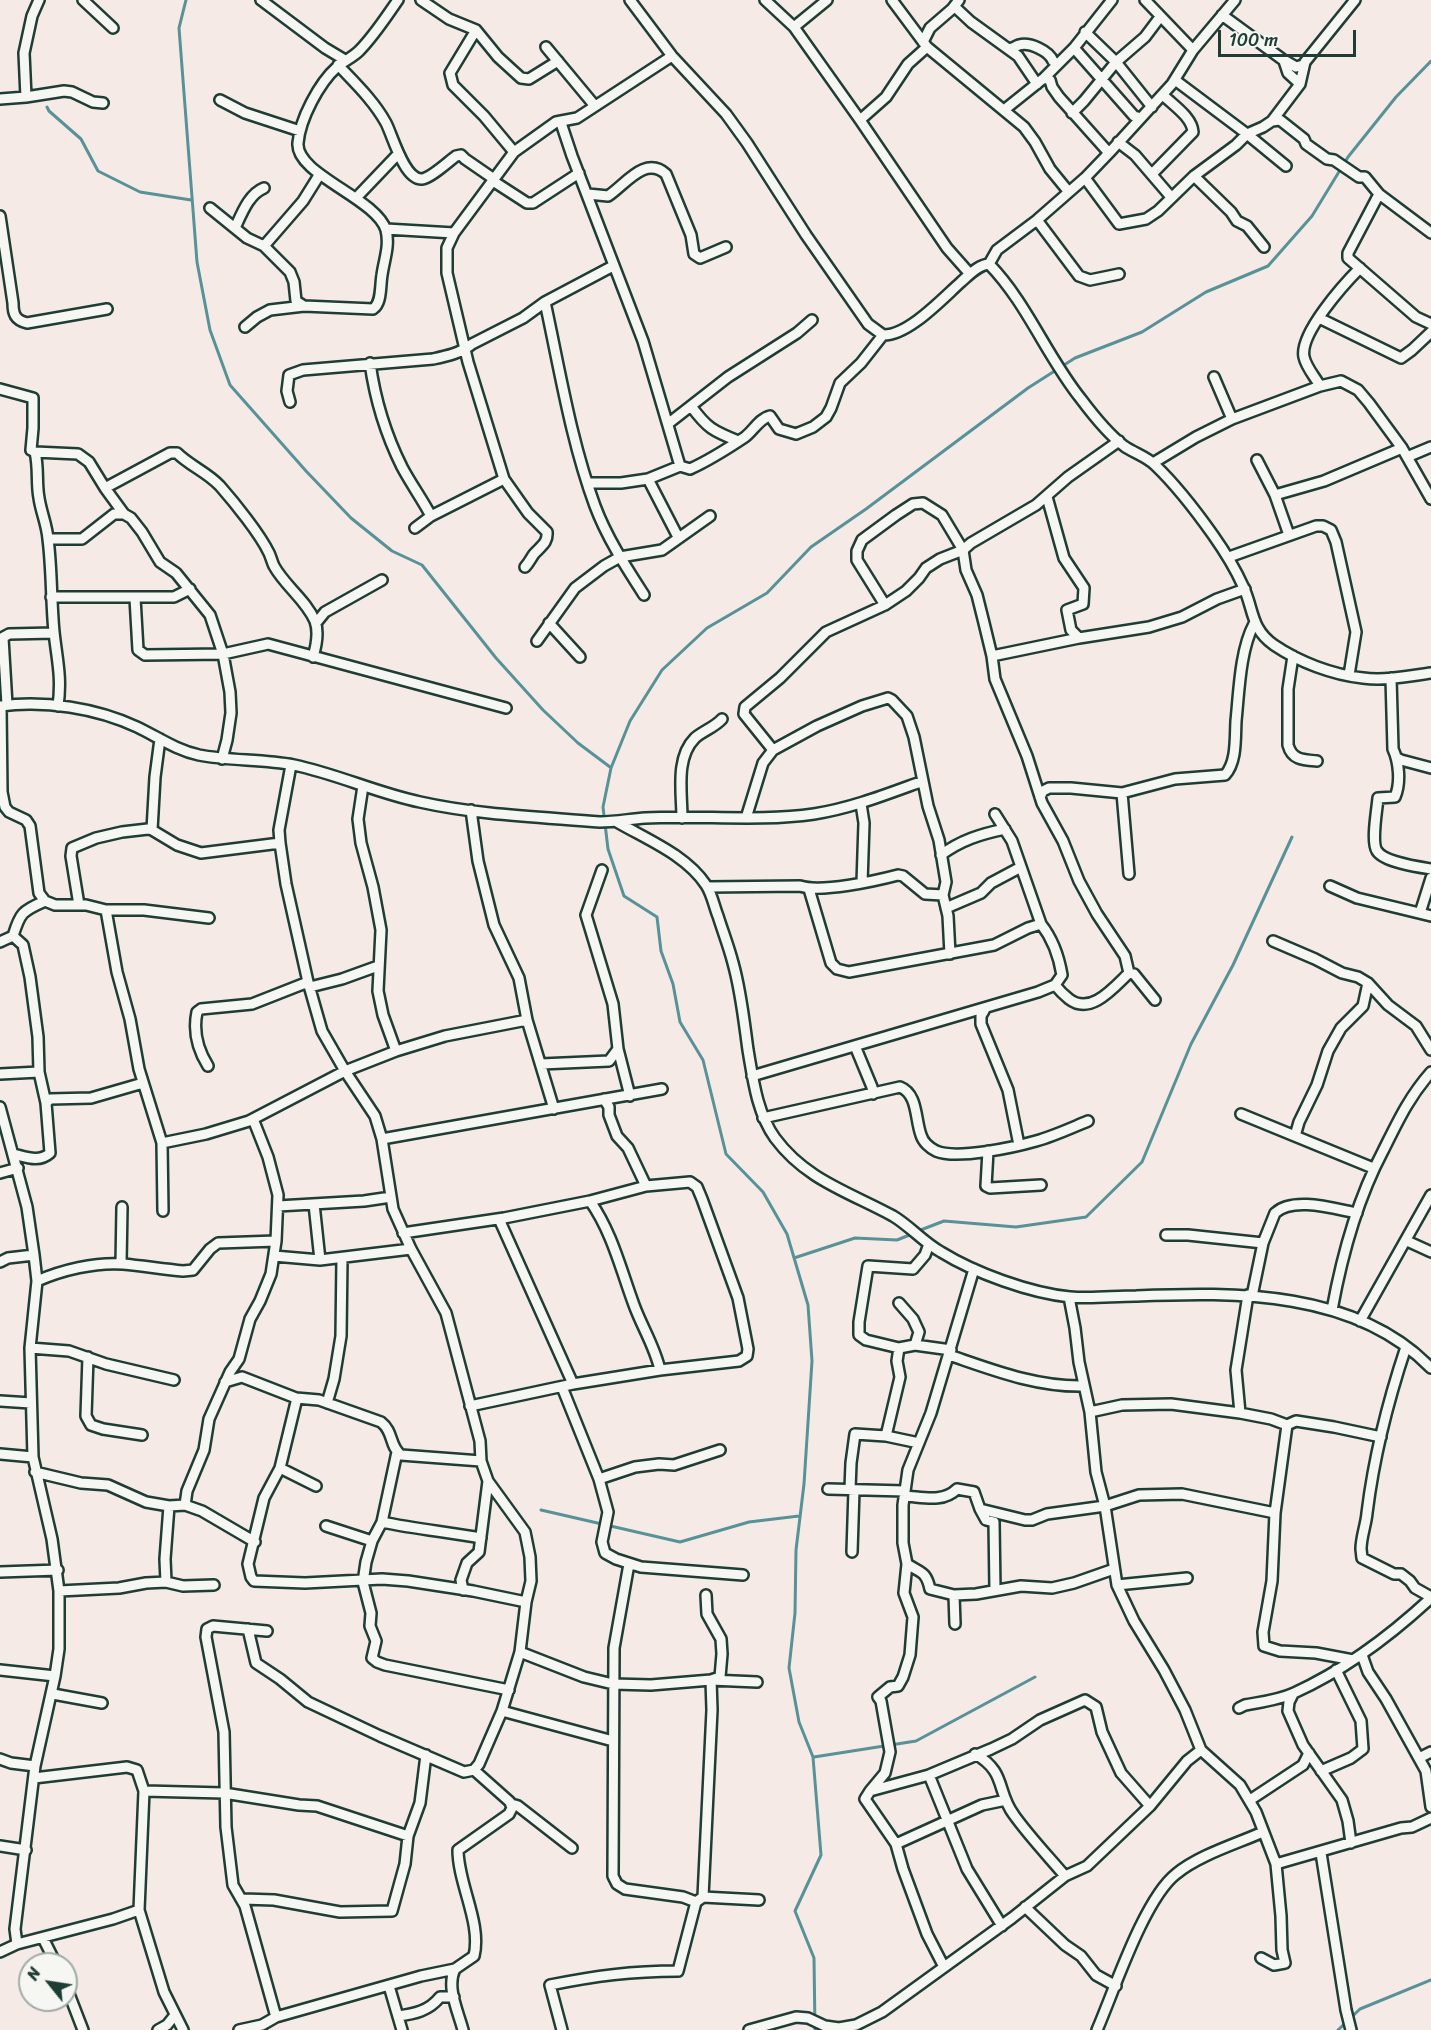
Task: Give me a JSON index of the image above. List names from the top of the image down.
{
  "scale_bar": "100 m",
  "north": "top left"
}
